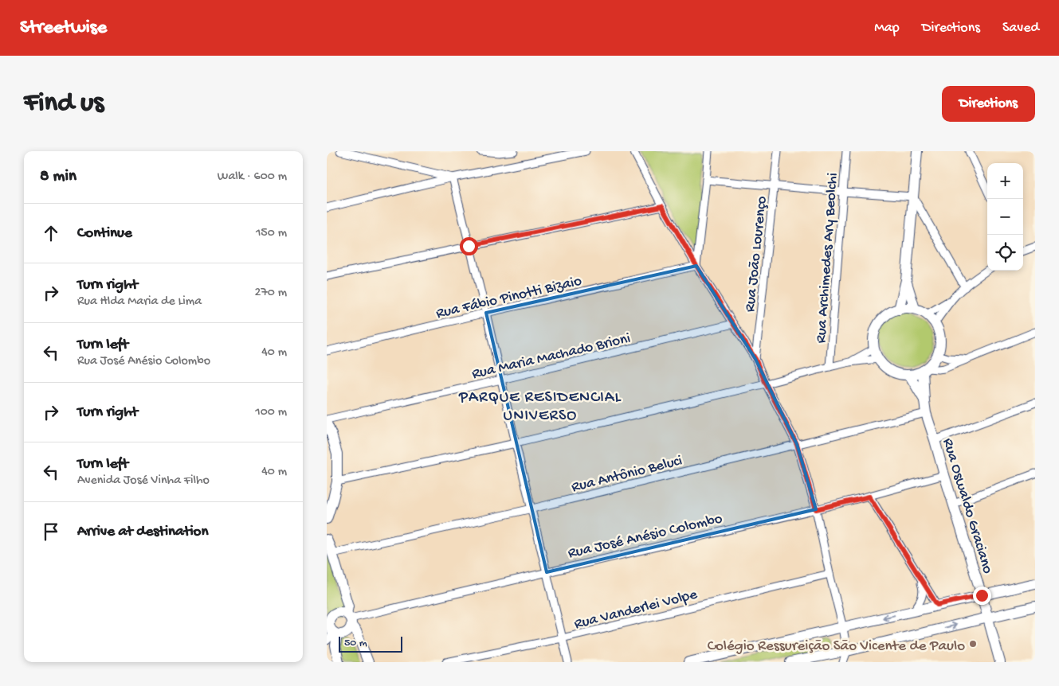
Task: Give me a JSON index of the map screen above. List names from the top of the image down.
{
  "streets": {
    "street": [
      "Rua João Lourenço",
      "Rua Archimedes Ary Beolchi",
      "Rua Fábio Pinotti Bizaio",
      "Rua Maria Machado Brioni",
      "Rua Antônio Beluci",
      "Rua Oswaldo Graciano",
      "Rua José Anésio Colombo",
      "Rua Vanderlei Volpe"
    ]
  },
  "crossings": [
    ["Rua Antônio Beluci", "Rua Oswaldo Graciano"],
    ["Rua Oswaldo Graciano", "Rua José Anésio Colombo"]
  ],
  "districts": ["PARQUE RESIDENCIAL UNIVERSO"],
  "places": ["Colégio Ressureição São Vicente de Paulo"],
  "scale_bar": "50 m",
  "page": {
    "header": "Streetwise",
    "nav": ["Map", "Directions", "Saved"],
    "buttons": "Directions",
    "title": "Find us",
    "heading": ["8 min", "Walk · 600 m"],
    "map_buttons": ["+", "−"],
    "list": [
      ["Continue", "150 m"],
      ["Turn right", "Rua Hlda Maria de Lima", "270 m"],
      ["Turn left", "Rua José Anésio Colombo", "40 m"],
      ["Turn right", "100 m"],
      ["Turn left", "Avenida José Vinha Filho", "40 m"],
      "Arrive at destination"
    ],
    "scale": "50 m"
  }
}
